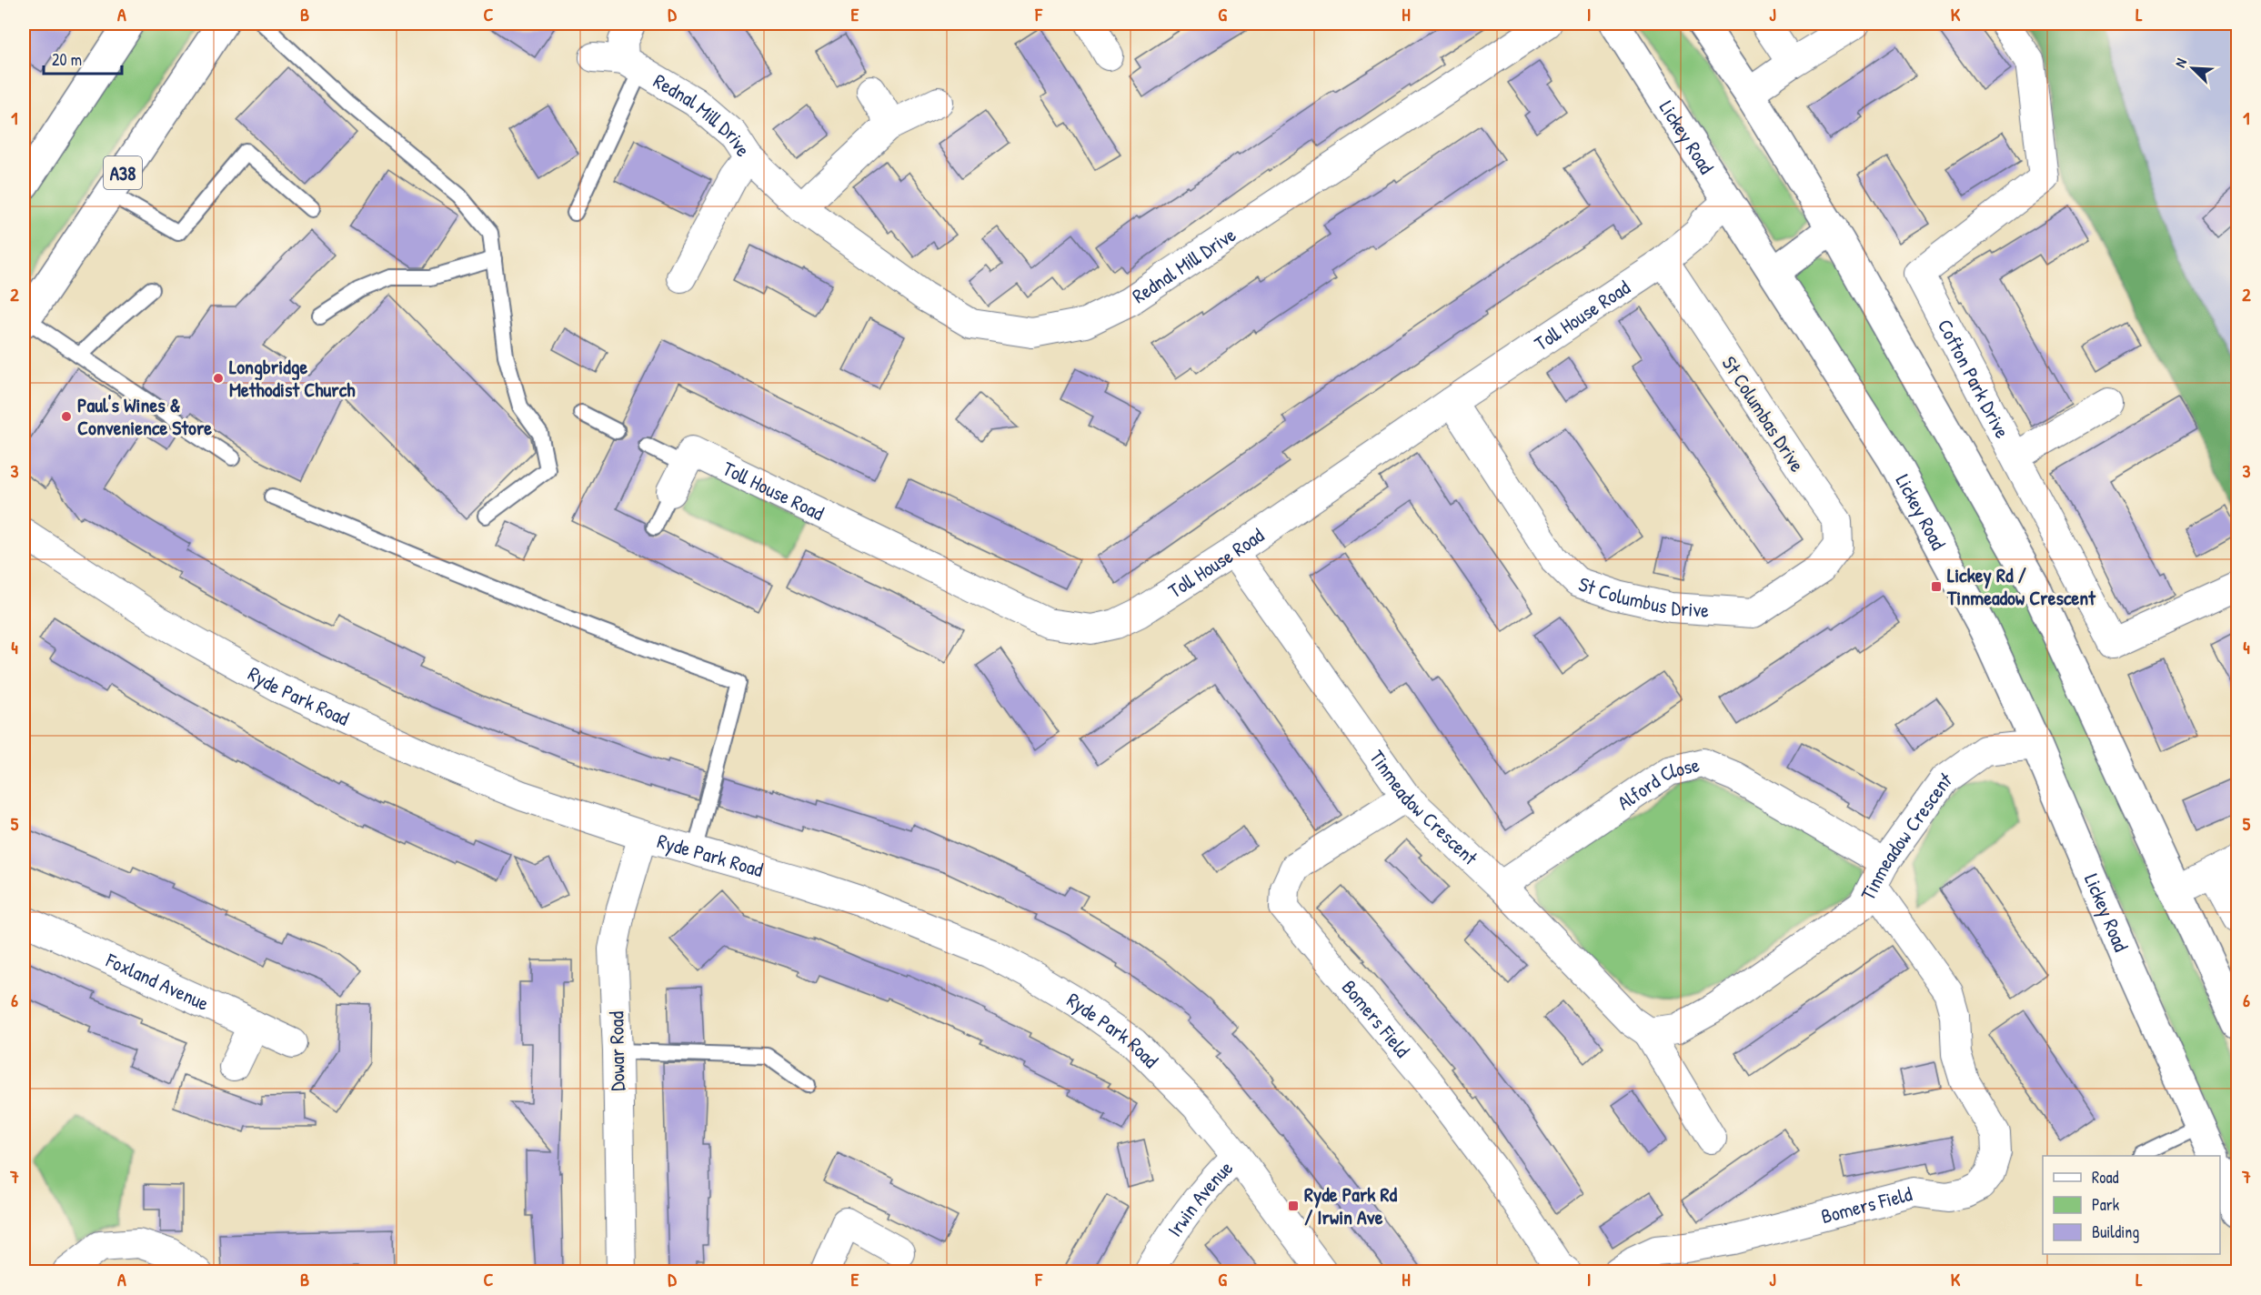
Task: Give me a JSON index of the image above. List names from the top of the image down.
{
  "streets": {
    "main road": ["Lickey Road", "A38"],
    "street": [
      "Rednal Mill Drive",
      "Toll House Road",
      "Cofton Park Drive",
      "St Columbas Drive",
      "St Columbus Drive",
      "Ryde Park Road",
      "Alford Close",
      "Tinmeadow Crescent",
      "Foxland Avenue",
      "Bomers Field",
      "Dowar Road",
      "Irwin Avenue"
    ]
  },
  "crossings": [
    ["Lickey Road", "Toll House Road"],
    ["Lickey Road", "Tinmeadow Crescent"],
    ["Toll House Road", "St Columbas Drive"],
    ["Toll House Road", "St Columbus Drive"],
    ["Toll House Road", "Tinmeadow Crescent"],
    ["St Columbas Drive", "St Columbus Drive"],
    ["Ryde Park Road", "Dowar Road"],
    ["Ryde Park Road", "Irwin Avenue"],
    ["Alford Close", "Tinmeadow Crescent"],
    ["Alford Close", "Bomers Field"],
    ["Tinmeadow Crescent", "Bomers Field"]
  ],
  "places": {
    "other": ["Longbridge Methodist Church", "Paul's Wines & Convenience Store"],
    "transit": ["Lickey Rd / Tinmeadow Crescent", "Ryde Park Rd / Irwin Ave"]
  },
  "legend": ["Road", "Park", "Building"],
  "scale_bar": "20 m",
  "north": "top left",
  "grid": {
    "columns": [
      "A",
      "B",
      "C",
      "D",
      "E",
      "F",
      "G",
      "H",
      "I",
      "J",
      "K",
      "L"
    ],
    "rows": [
      "1",
      "2",
      "3",
      "4",
      "5",
      "6",
      "7"
    ]
  }
}
